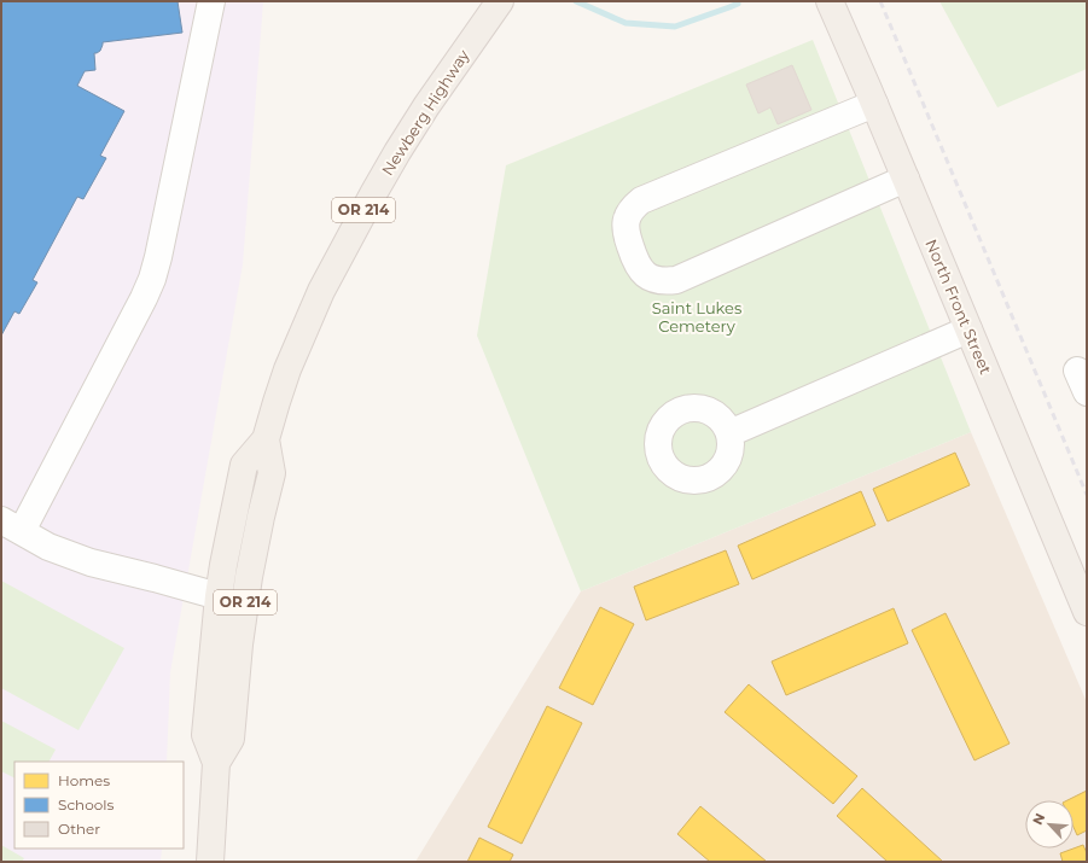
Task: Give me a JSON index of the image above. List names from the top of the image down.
{
  "streets": {
    "main road": ["Newberg Highway", "OR 214", "North Front Street"]
  },
  "parks": ["Saint Lukes Cemetery"],
  "legend": ["Homes", "Schools", "Other"],
  "north": "top left"
}
